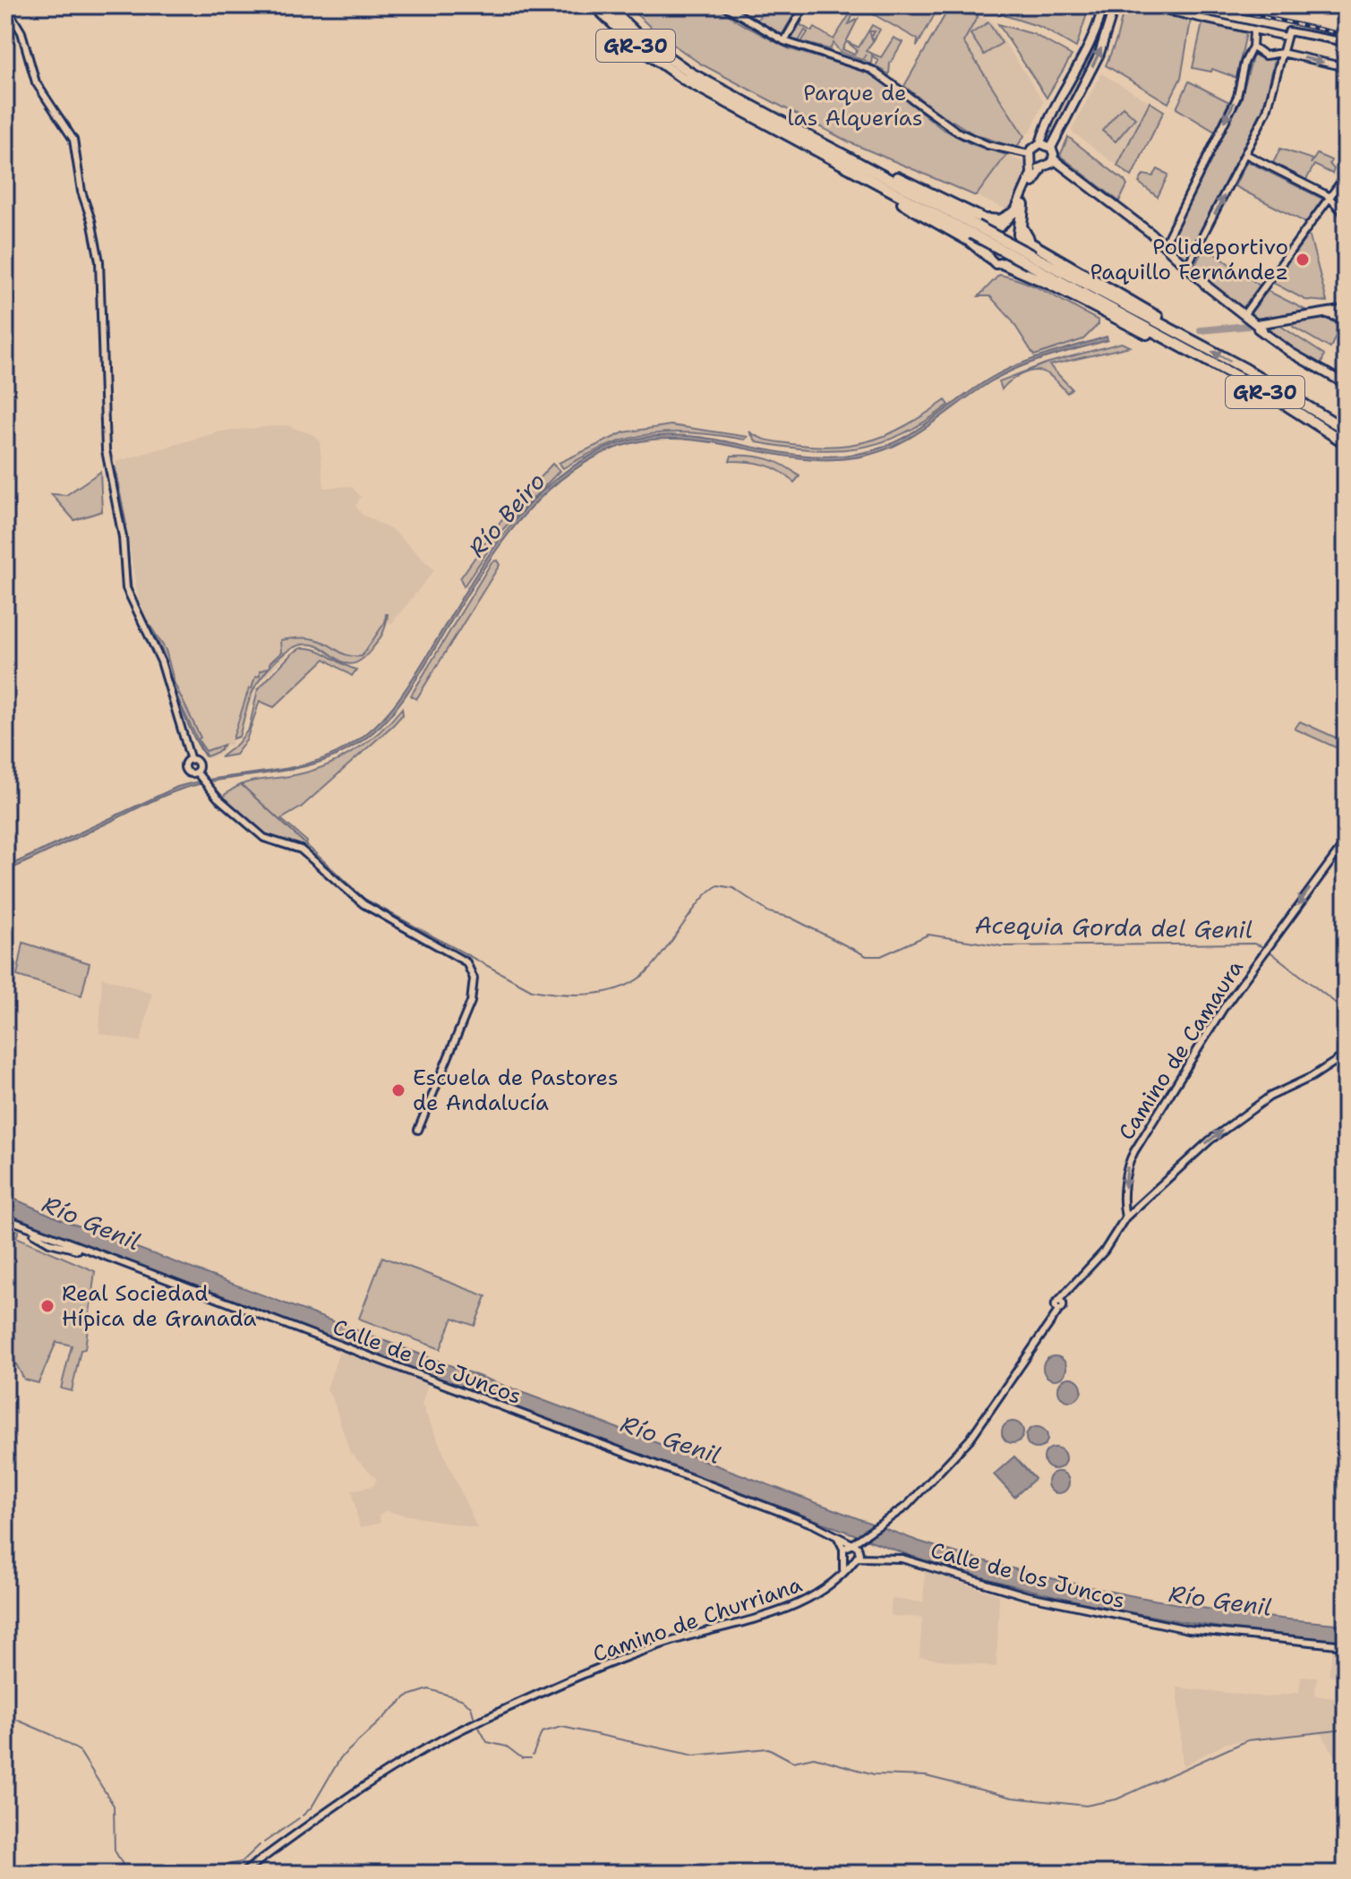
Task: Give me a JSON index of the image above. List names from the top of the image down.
{
  "streets": {
    "highway": ["GR-30"],
    "street": ["Camino de Camaura", "Calle de los Juncos", "Camino de Churriana"]
  },
  "crossings": [
    ["Camino de Camaura", "Camino de Churriana"],
    ["Calle de los Juncos", "Camino de Churriana"]
  ],
  "one_way": ["Camino de Camaura"],
  "water": ["Río Beiro", "Acequia Gorda del Genil", "Río Genil"],
  "parks": ["Parque de las Alquerías"],
  "places": ["Polideportivo Paquillo Fernández", "Escuela de Pastores de Andalucía", "Real Sociedad Hípica de Granada"]
}
